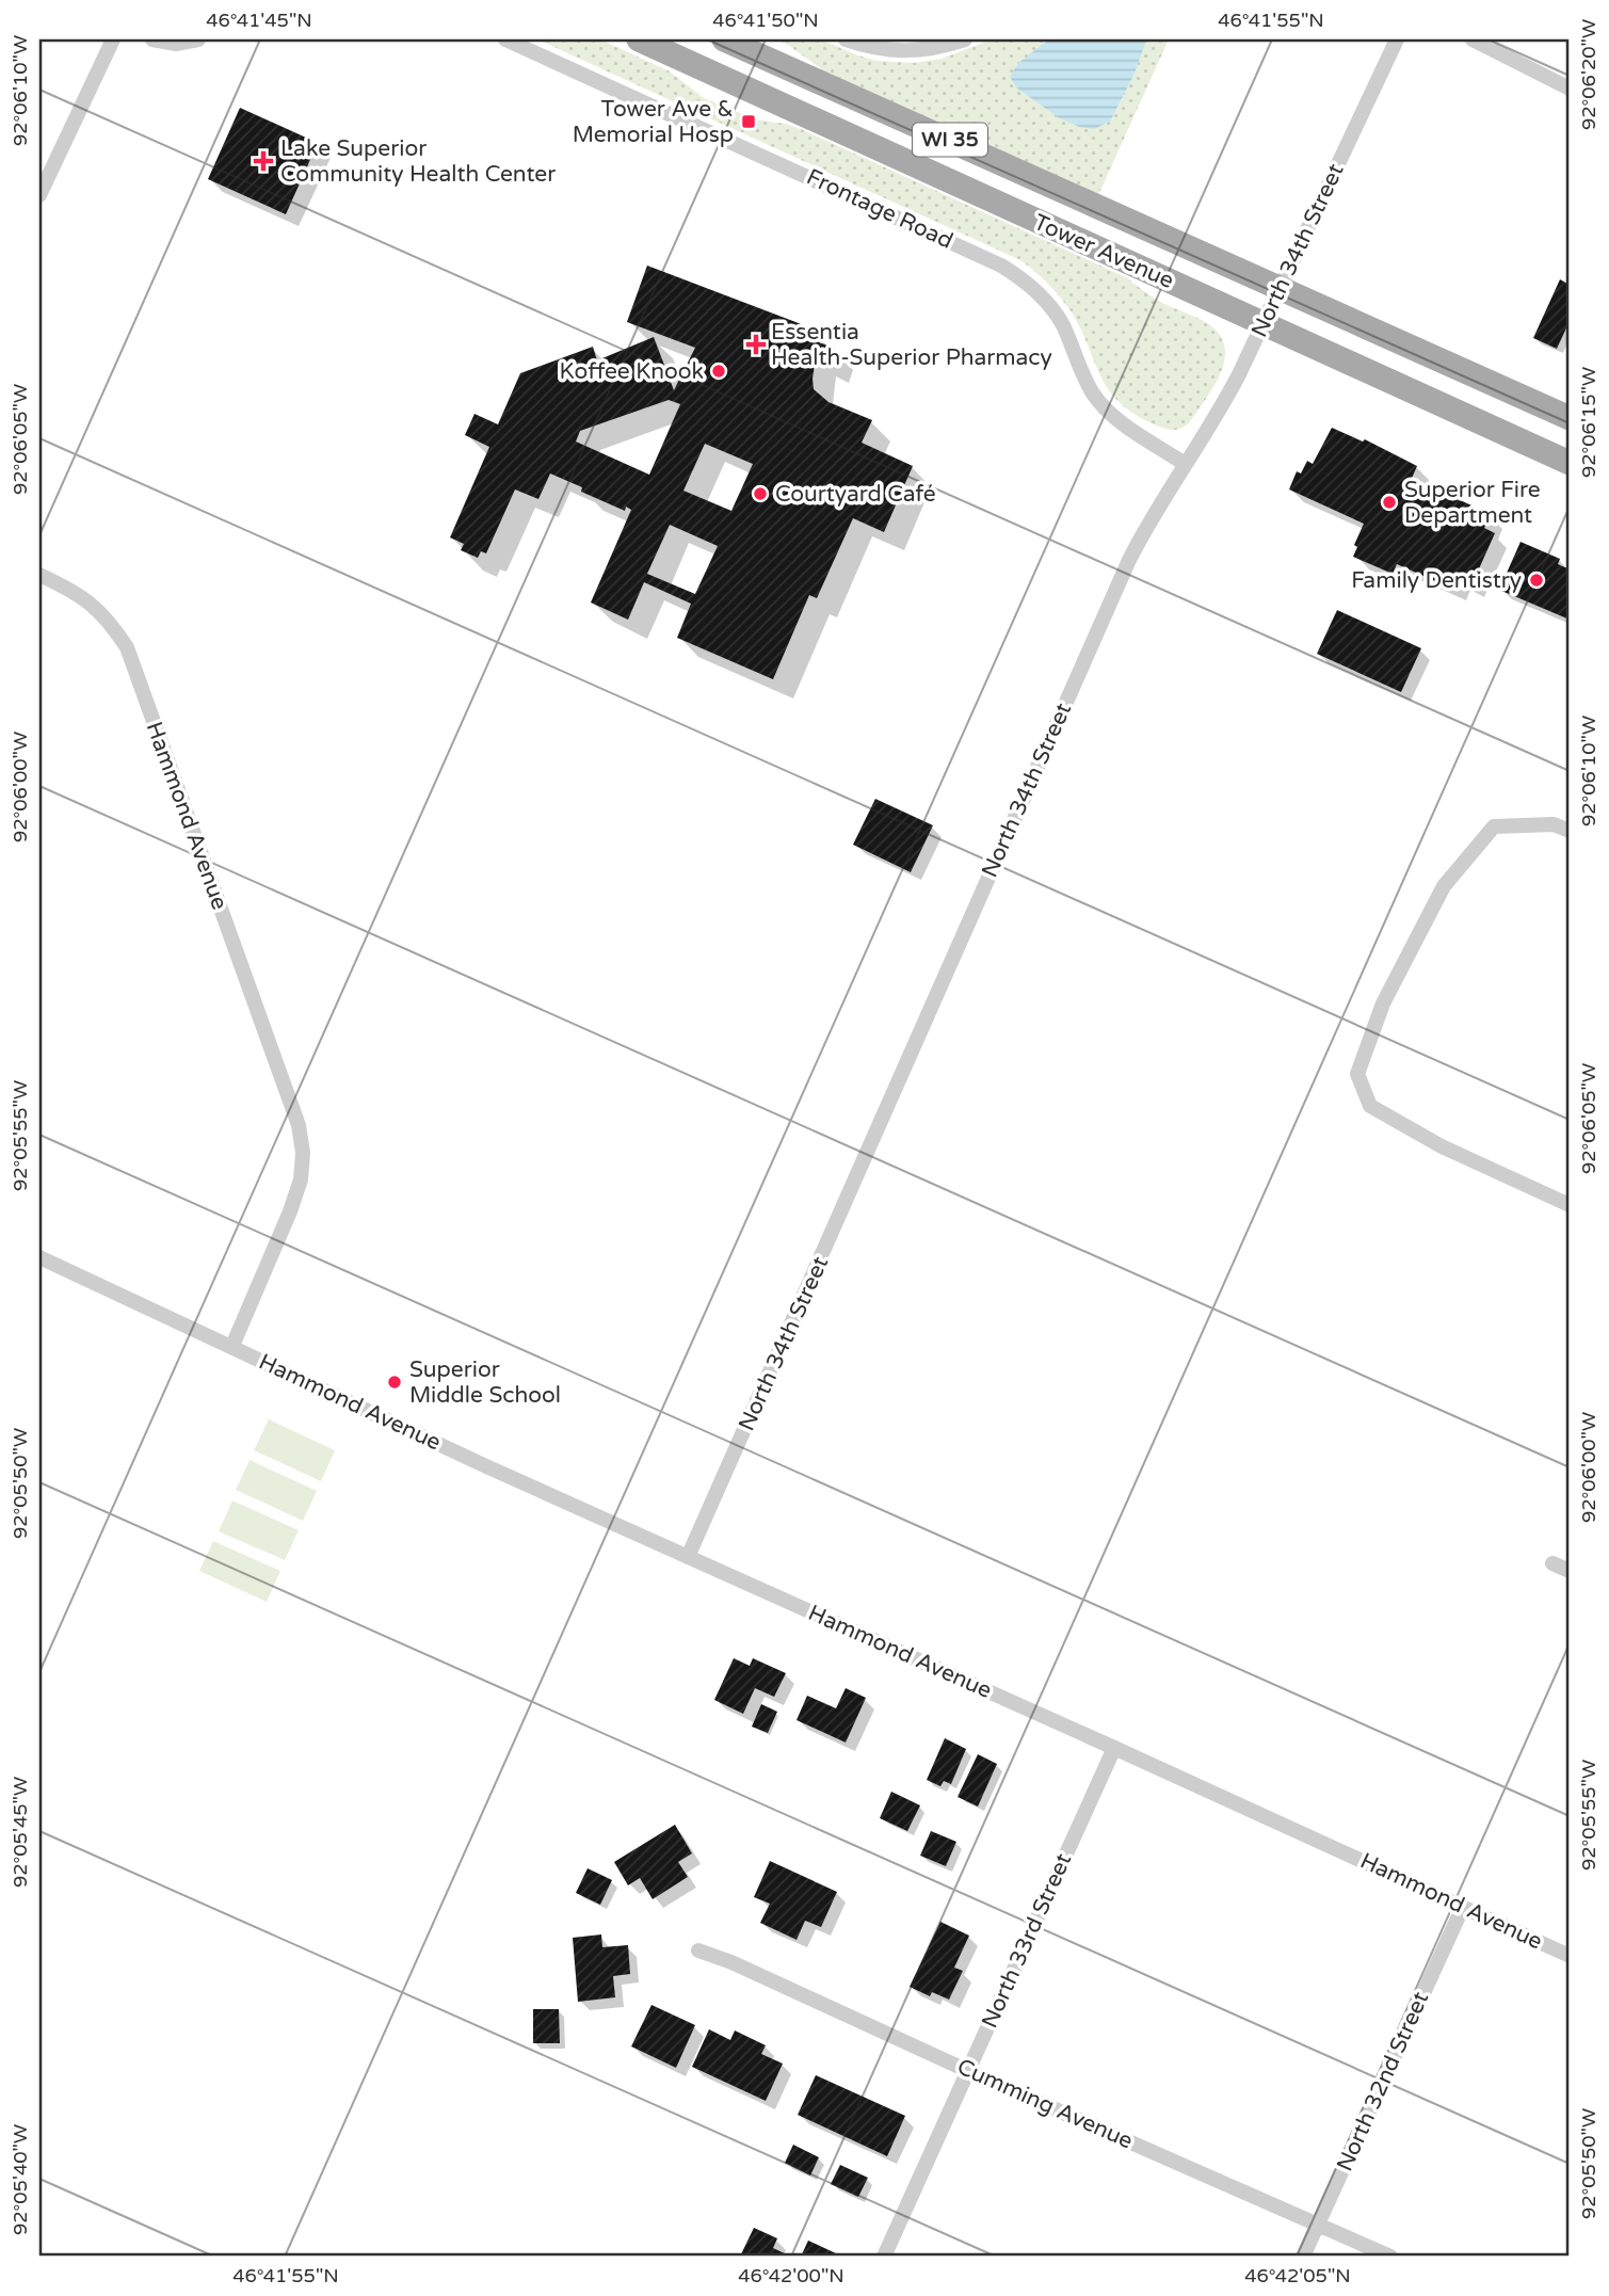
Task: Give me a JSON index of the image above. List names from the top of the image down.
{
  "streets": {
    "main road": ["WI 35", "Tower Avenue"],
    "street": [
      "Frontage Road",
      "North 34th Street",
      "Hammond Avenue",
      "North 33rd Street",
      "North 32nd Street",
      "Cumming Avenue"
    ]
  },
  "crossings": [
    ["Frontage Road", "North 34th Street"],
    ["North 34th Street", "Tower Avenue"],
    ["North 34th Street", "Hammond Avenue"],
    ["Hammond Avenue", "North 33rd Street"],
    ["Hammond Avenue", "North 32nd Street"],
    ["North 33rd Street", "Cumming Avenue"],
    ["North 32nd Street", "Cumming Avenue"]
  ],
  "places": {
    "transit": ["Tower Ave & Memorial Hosp"],
    "health": ["Lake Superior Community Health Center", "Essentia Health-Superior Pharmacy"],
    "other": [
      "Koffee Knook",
      "Courtyard Café",
      "Superior Fire Department",
      "Family Dentistry",
      "Superior Middle School"
    ]
  },
  "coordinates": [
    "46°41'45\"N",
    "46°41'50\"N",
    "46°41'55\"N",
    "92°06'20\"W",
    "92°06'10\"W",
    "92°06'15\"W",
    "92°06'05\"W",
    "92°06'00\"W",
    "92°05'55\"W",
    "92°05'50\"W",
    "92°05'45\"W",
    "92°05'40\"W",
    "46°42'00\"N",
    "46°42'05\"N"
  ]
}
